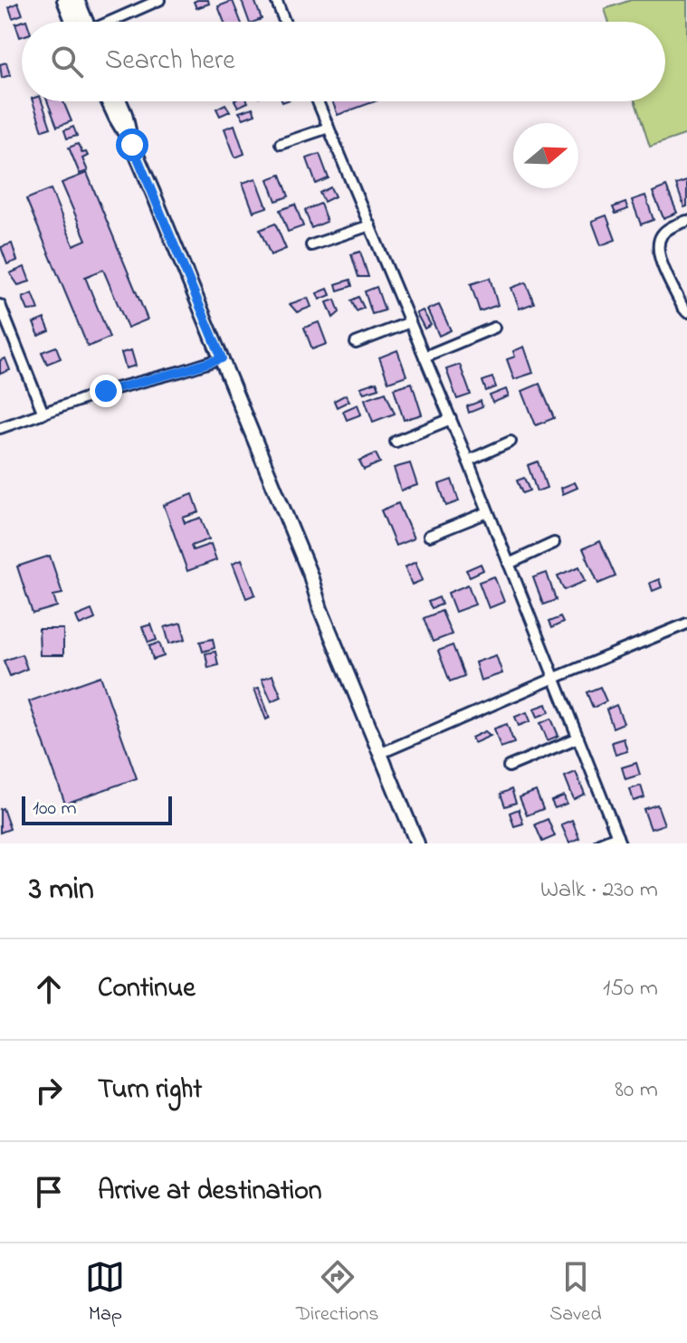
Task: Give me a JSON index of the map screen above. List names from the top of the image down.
{
  "scale_bar": "100 m",
  "north": "right",
  "page": {
    "search": "Search here",
    "scale": "100 m",
    "heading": ["3 min", "Walk · 230 m"],
    "list": [
      ["Continue", "150 m"],
      ["Turn right", "80 m"],
      "Arrive at destination"
    ],
    "nav": ["Map", "Directions", "Saved"]
  }
}
